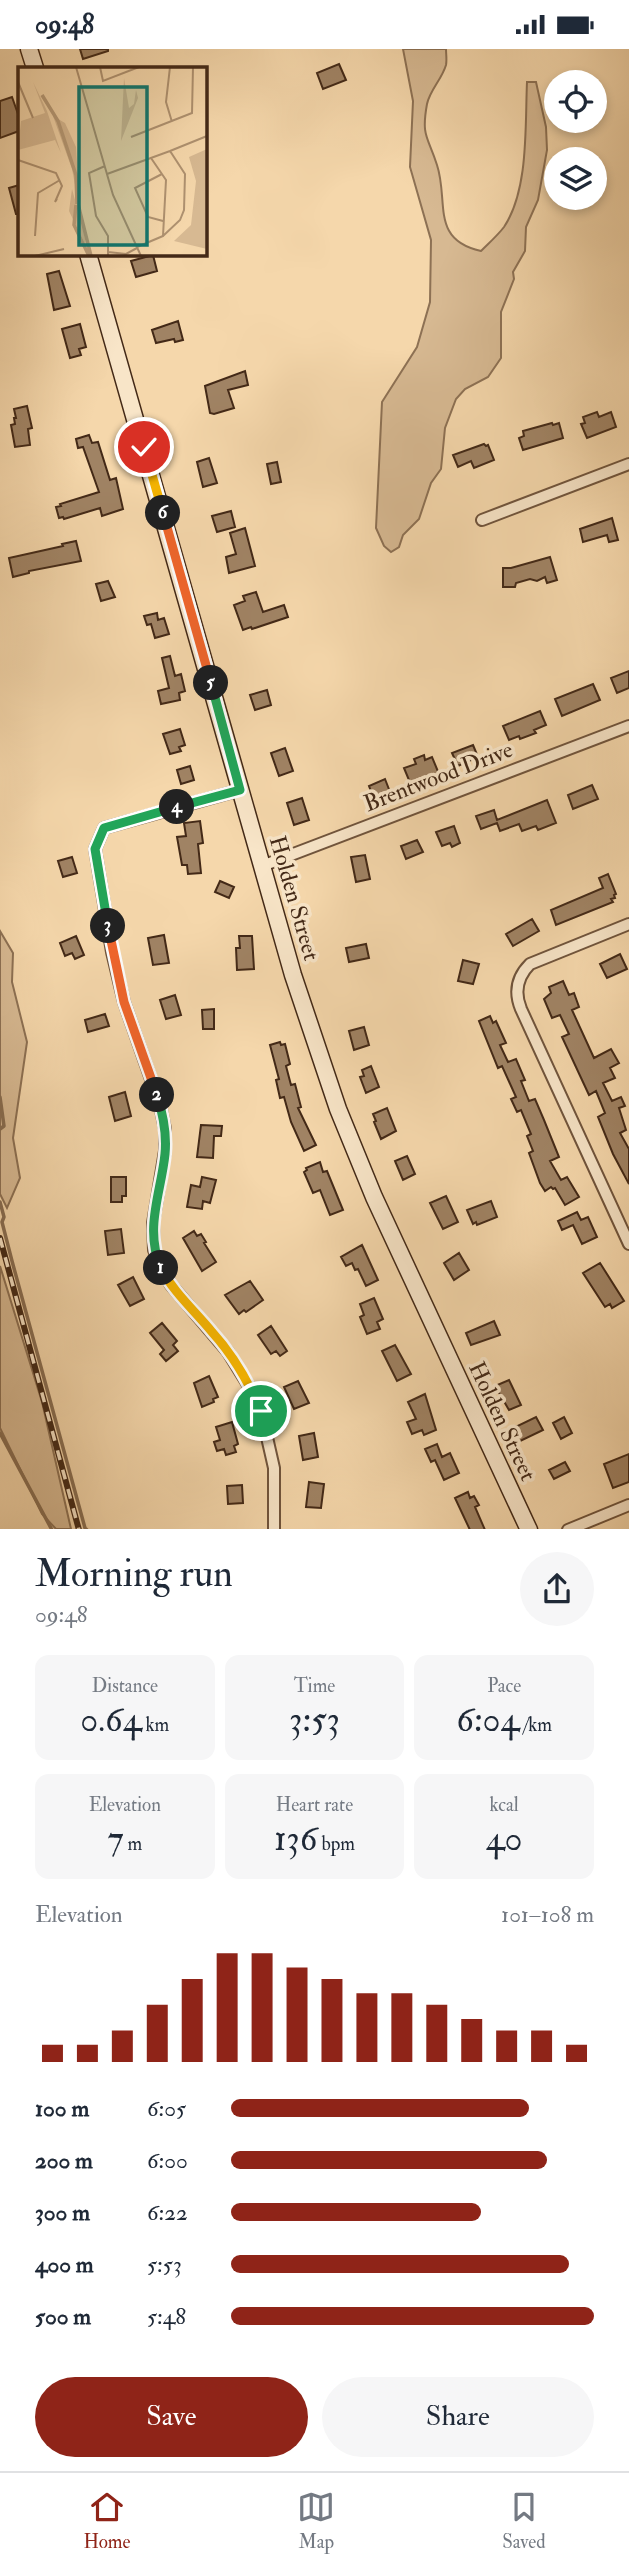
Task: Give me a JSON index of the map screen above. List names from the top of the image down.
{
  "streets": {
    "main road": ["Holden Street"],
    "street": ["Brentwood Drive"]
  },
  "crossings": [
    ["Brentwood Drive", "Holden Street"]
  ],
  "page": {
    "status": "09:48",
    "pins": [
      "6",
      "5",
      "4",
      "3",
      "2",
      "1"
    ],
    "heading": ["Morning run", "09:48"],
    "stats": [
      ["Distance", "0.64 km"],
      ["Time", "3:53"],
      ["Pace", "6:04 /km"],
      ["Elevation", "7 m"],
      ["Heart rate", "136 bpm"],
      ["kcal", "40"]
    ],
    "chart": ["Elevation", "101–108 m"],
    "list": [
      {
        "name": "100 m",
        "note": "6:05"
      },
      {
        "name": "200 m",
        "note": "6:00"
      },
      {
        "name": "300 m",
        "note": "6:22"
      },
      {
        "name": "400 m",
        "note": "5:53"
      },
      {
        "name": "500 m",
        "note": "5:48"
      }
    ],
    "buttons": ["Save", "Share"],
    "tabs": ["Home", "Map", "Saved"]
  }
}
